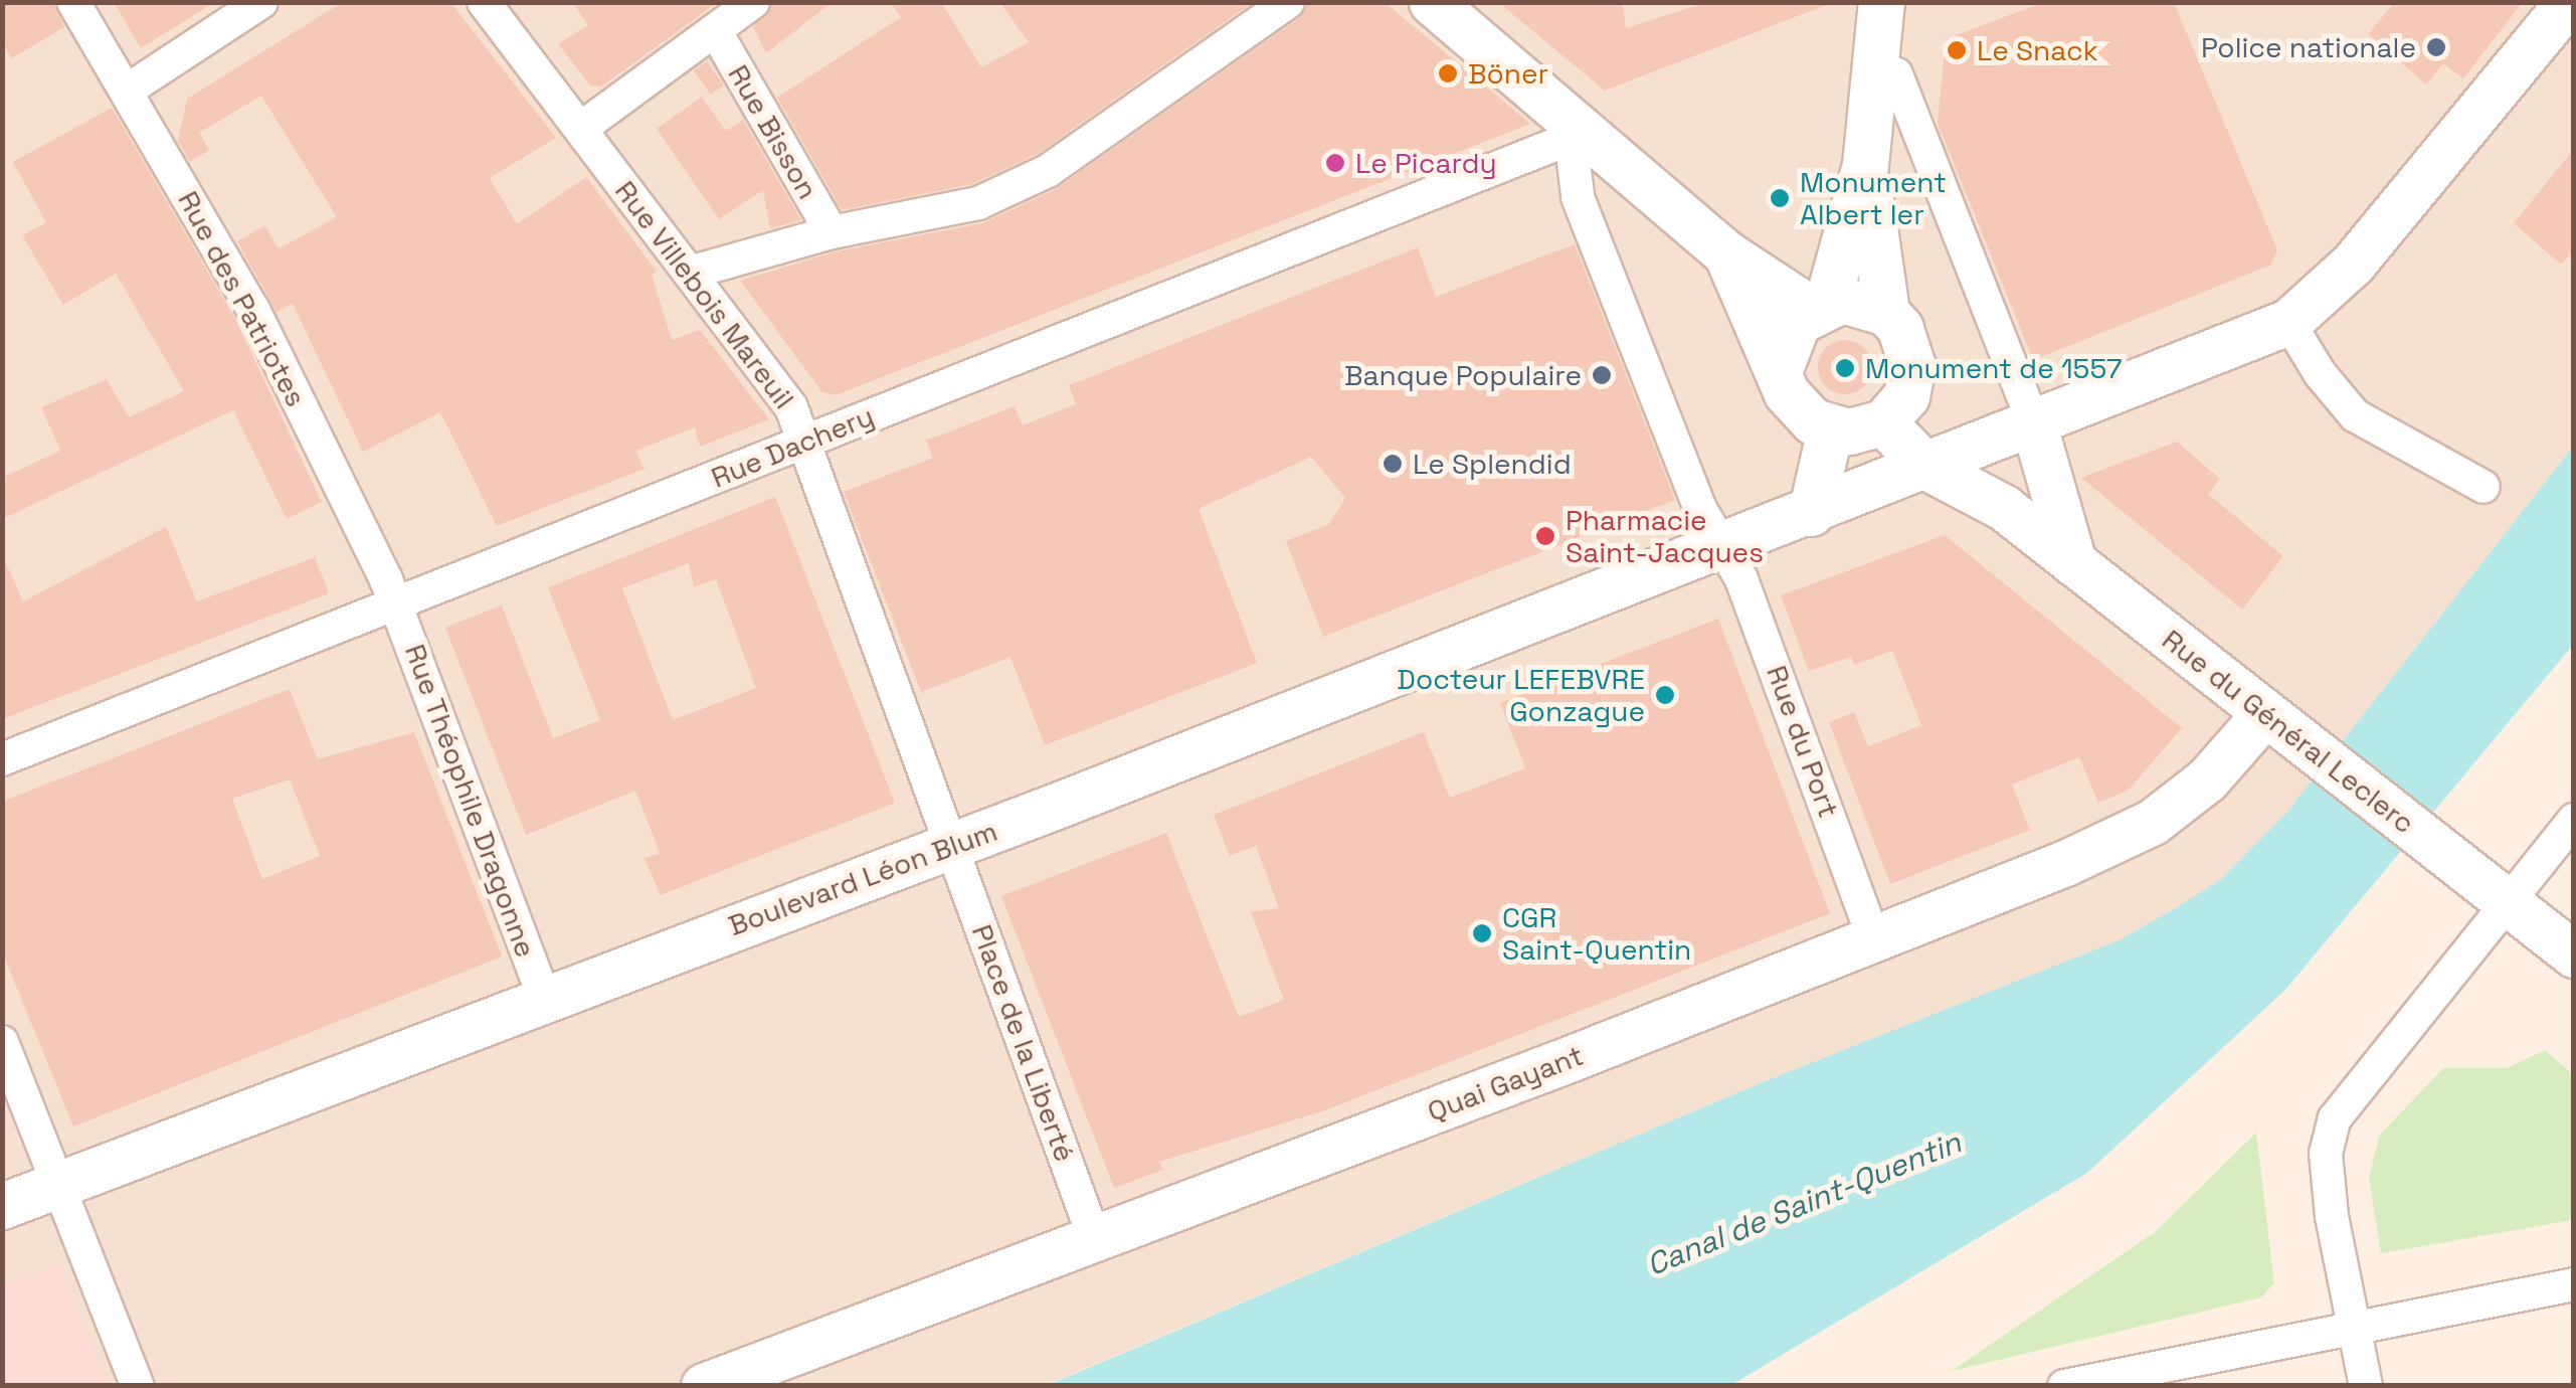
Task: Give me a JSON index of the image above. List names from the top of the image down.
{
  "streets": {
    "main road": ["Rue du Général Leclerc", "Boulevard Léon Blum", "Quai Gayant"],
    "street": [
      "Rue Bisson",
      "Rue Villebois Mareuil",
      "Rue des Patriotes",
      "Rue Dachery",
      "Rue du Port",
      "Rue Théophile Dragonne",
      "Place de la Liberté"
    ]
  },
  "crossings": [
    ["Rue Bisson", "Rue Villebois Mareuil"],
    ["Rue Villebois Mareuil", "Rue Dachery"],
    ["Rue Villebois Mareuil", "Boulevard Léon Blum"],
    ["Rue Villebois Mareuil", "Place de la Liberté"],
    ["Rue des Patriotes", "Rue Dachery"],
    ["Rue des Patriotes", "Rue Théophile Dragonne"],
    ["Rue Dachery", "Rue du Port"],
    ["Rue Dachery", "Rue Théophile Dragonne"],
    ["Rue du Général Leclerc", "Boulevard Léon Blum"],
    ["Rue du Général Leclerc", "Quai Gayant"],
    ["Rue du Port", "Boulevard Léon Blum"],
    ["Rue du Port", "Quai Gayant"],
    ["Rue Théophile Dragonne", "Boulevard Léon Blum"],
    ["Boulevard Léon Blum", "Place de la Liberté"],
    ["Place de la Liberté", "Quai Gayant"]
  ],
  "water": ["Canal de Saint-Quentin"],
  "places": [
    "Police nationale",
    "Le Snack",
    "Böner",
    "Le Picardy",
    "Monument Albert Ier",
    "Monument de 1557",
    "Banque Populaire",
    "Le Splendid",
    "Pharmacie Saint-Jacques",
    "Docteur LEFEBVRE Gonzague",
    "CGR Saint-Quentin"
  ]
}
